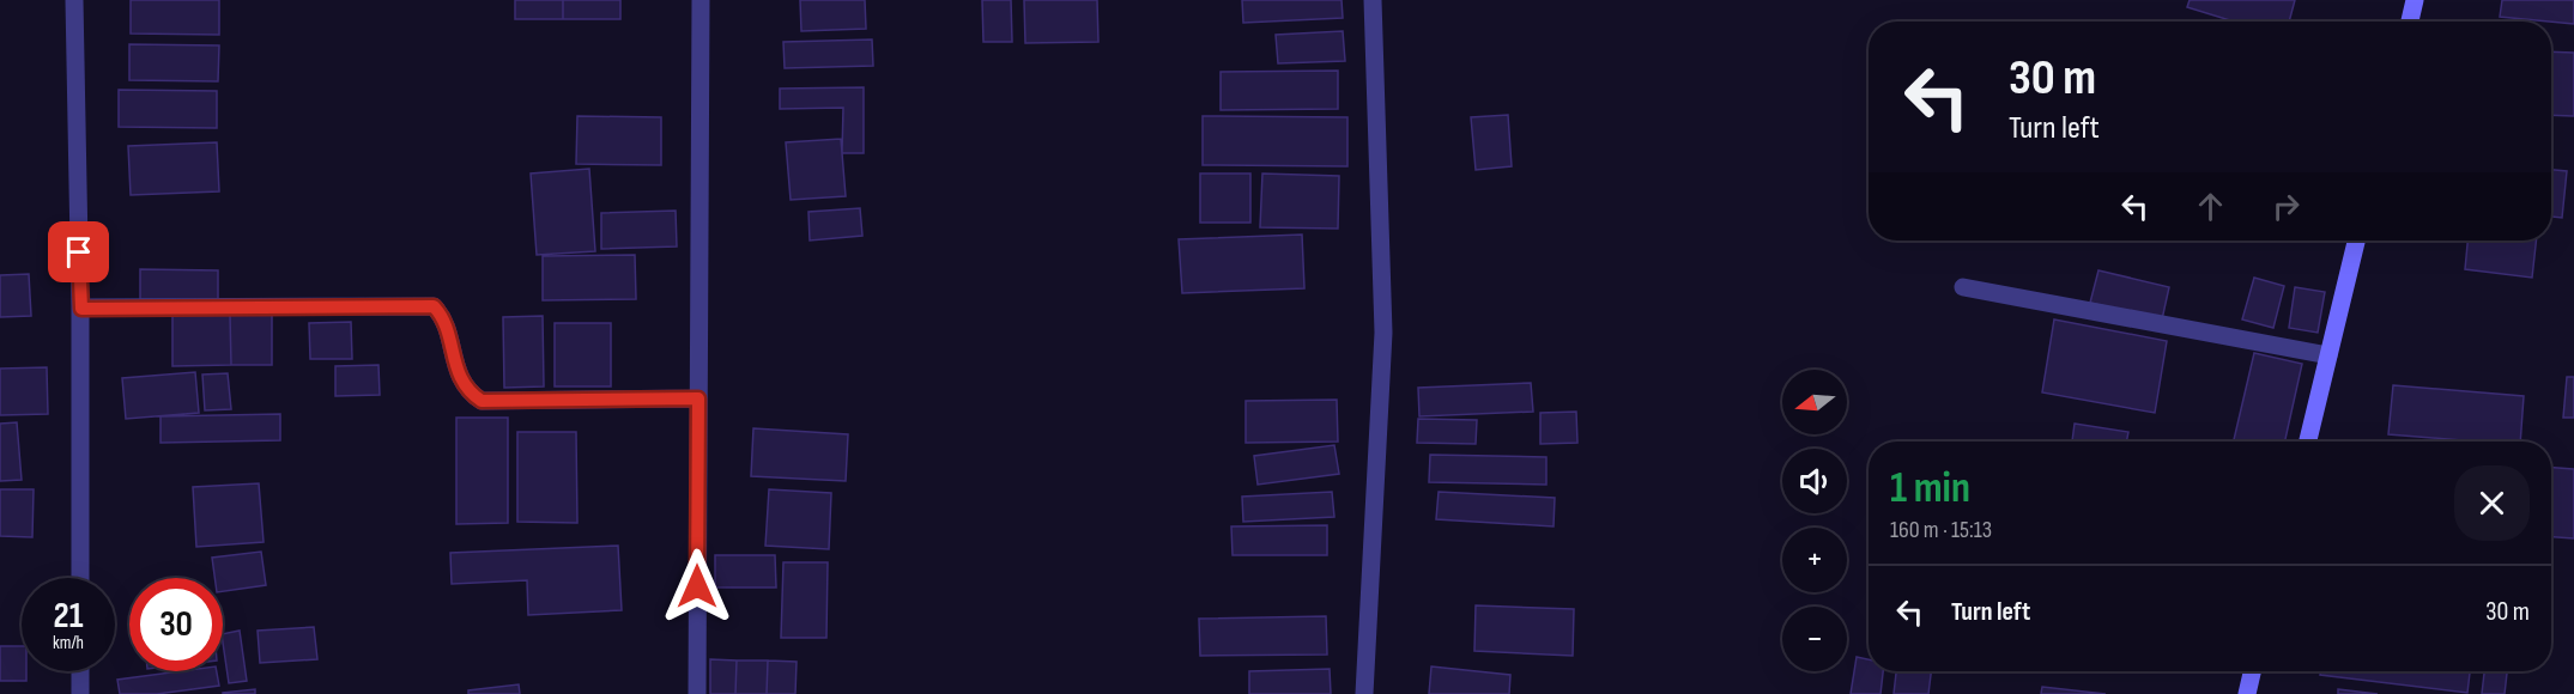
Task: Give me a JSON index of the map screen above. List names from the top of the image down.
{
  "north": "left",
  "page": {
    "turn": ["30 m", "Turn left"],
    "map_buttons": ["+", "−"],
    "heading": ["1 min", "160 m · 15:13"],
    "list": [
      {
        "name": "Turn left",
        "value": "30 m"
      }
    ],
    "speed": "21 km/h",
    "limit": "30"
  }
}
